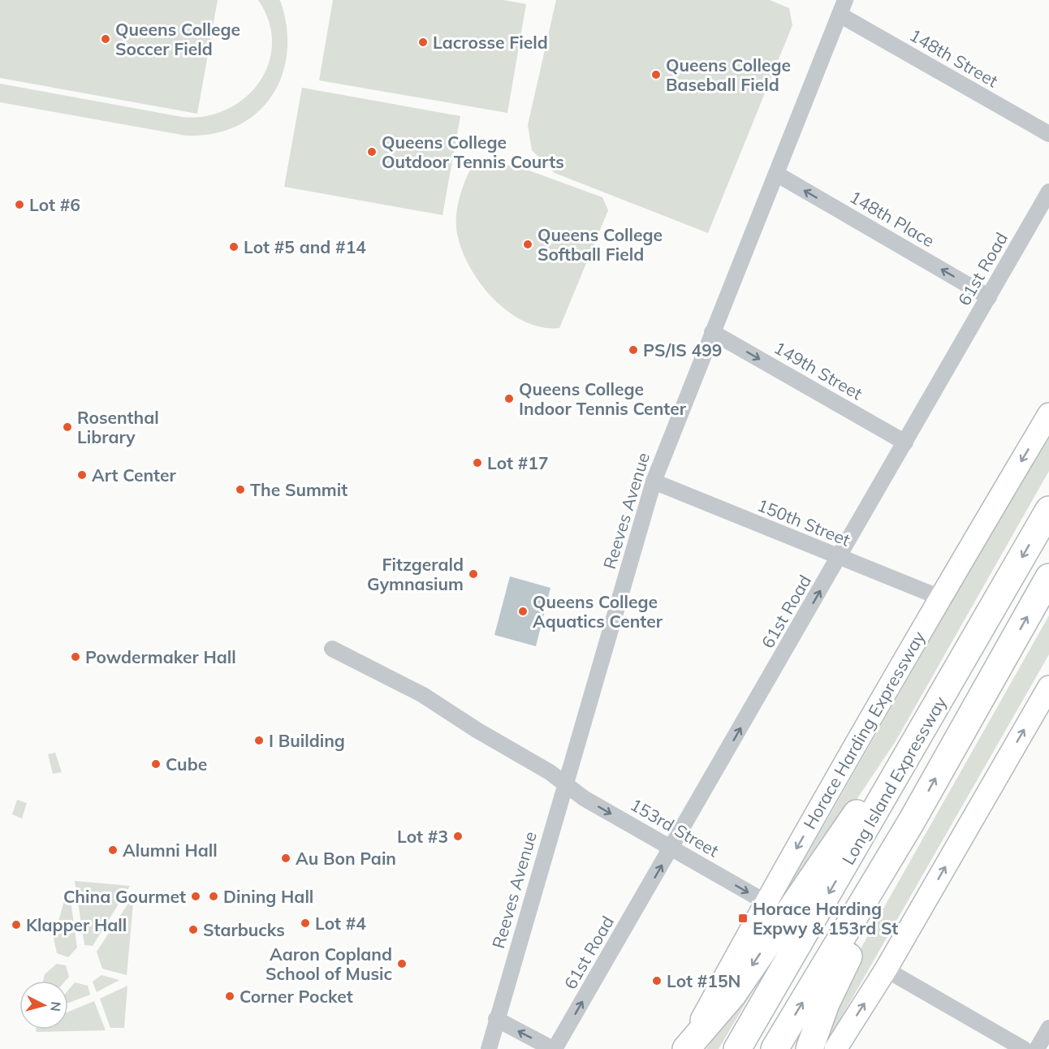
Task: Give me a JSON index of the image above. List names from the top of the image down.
{
  "streets": {
    "highway": ["Long Island Expressway"],
    "main road": ["Horace Harding Expressway"],
    "street": [
      "148th Street",
      "148th Place",
      "61st Road",
      "149th Street",
      "Reeves Avenue",
      "150th Street",
      "153rd Street"
    ]
  },
  "crossings": [
    ["148th Street", "Reeves Avenue"],
    ["148th Place", "61st Road"],
    ["148th Place", "Reeves Avenue"],
    ["61st Road", "149th Street"],
    ["61st Road", "150th Street"],
    ["61st Road", "153rd Street"],
    ["149th Street", "Reeves Avenue"],
    ["Reeves Avenue", "150th Street"],
    ["Reeves Avenue", "153rd Street"],
    ["150th Street", "Horace Harding Expressway"],
    ["Horace Harding Expressway", "153rd Street"]
  ],
  "one_way": [
    "148th Place",
    "61st Road",
    "149th Street",
    "153rd Street"
  ],
  "places": {
    "other": [
      "Queens College Soccer Field",
      "Lacrosse Field",
      "Queens College Baseball Field",
      "Queens College Outdoor Tennis Courts",
      "Lot #6",
      "Queens College Softball Field",
      "Lot #5 and #14",
      "PS/IS 499",
      "Queens College Indoor Tennis Center",
      "Rosenthal Library",
      "Lot #17",
      "Art Center",
      "The Summit",
      "Fitzgerald Gymnasium",
      "Queens College Aquatics Center",
      "Powdermaker Hall",
      "I Building",
      "Cube",
      "Lot #3",
      "Alumni Hall",
      "Au Bon Pain",
      "China Gourmet",
      "Dining Hall",
      "Lot #4",
      "Klapper Hall",
      "Starbucks",
      "Aaron Copland School of Music",
      "Lot #15N",
      "Corner Pocket"
    ],
    "transit": ["Horace Harding Expwy & 153rd St"]
  },
  "north": "right"
}
